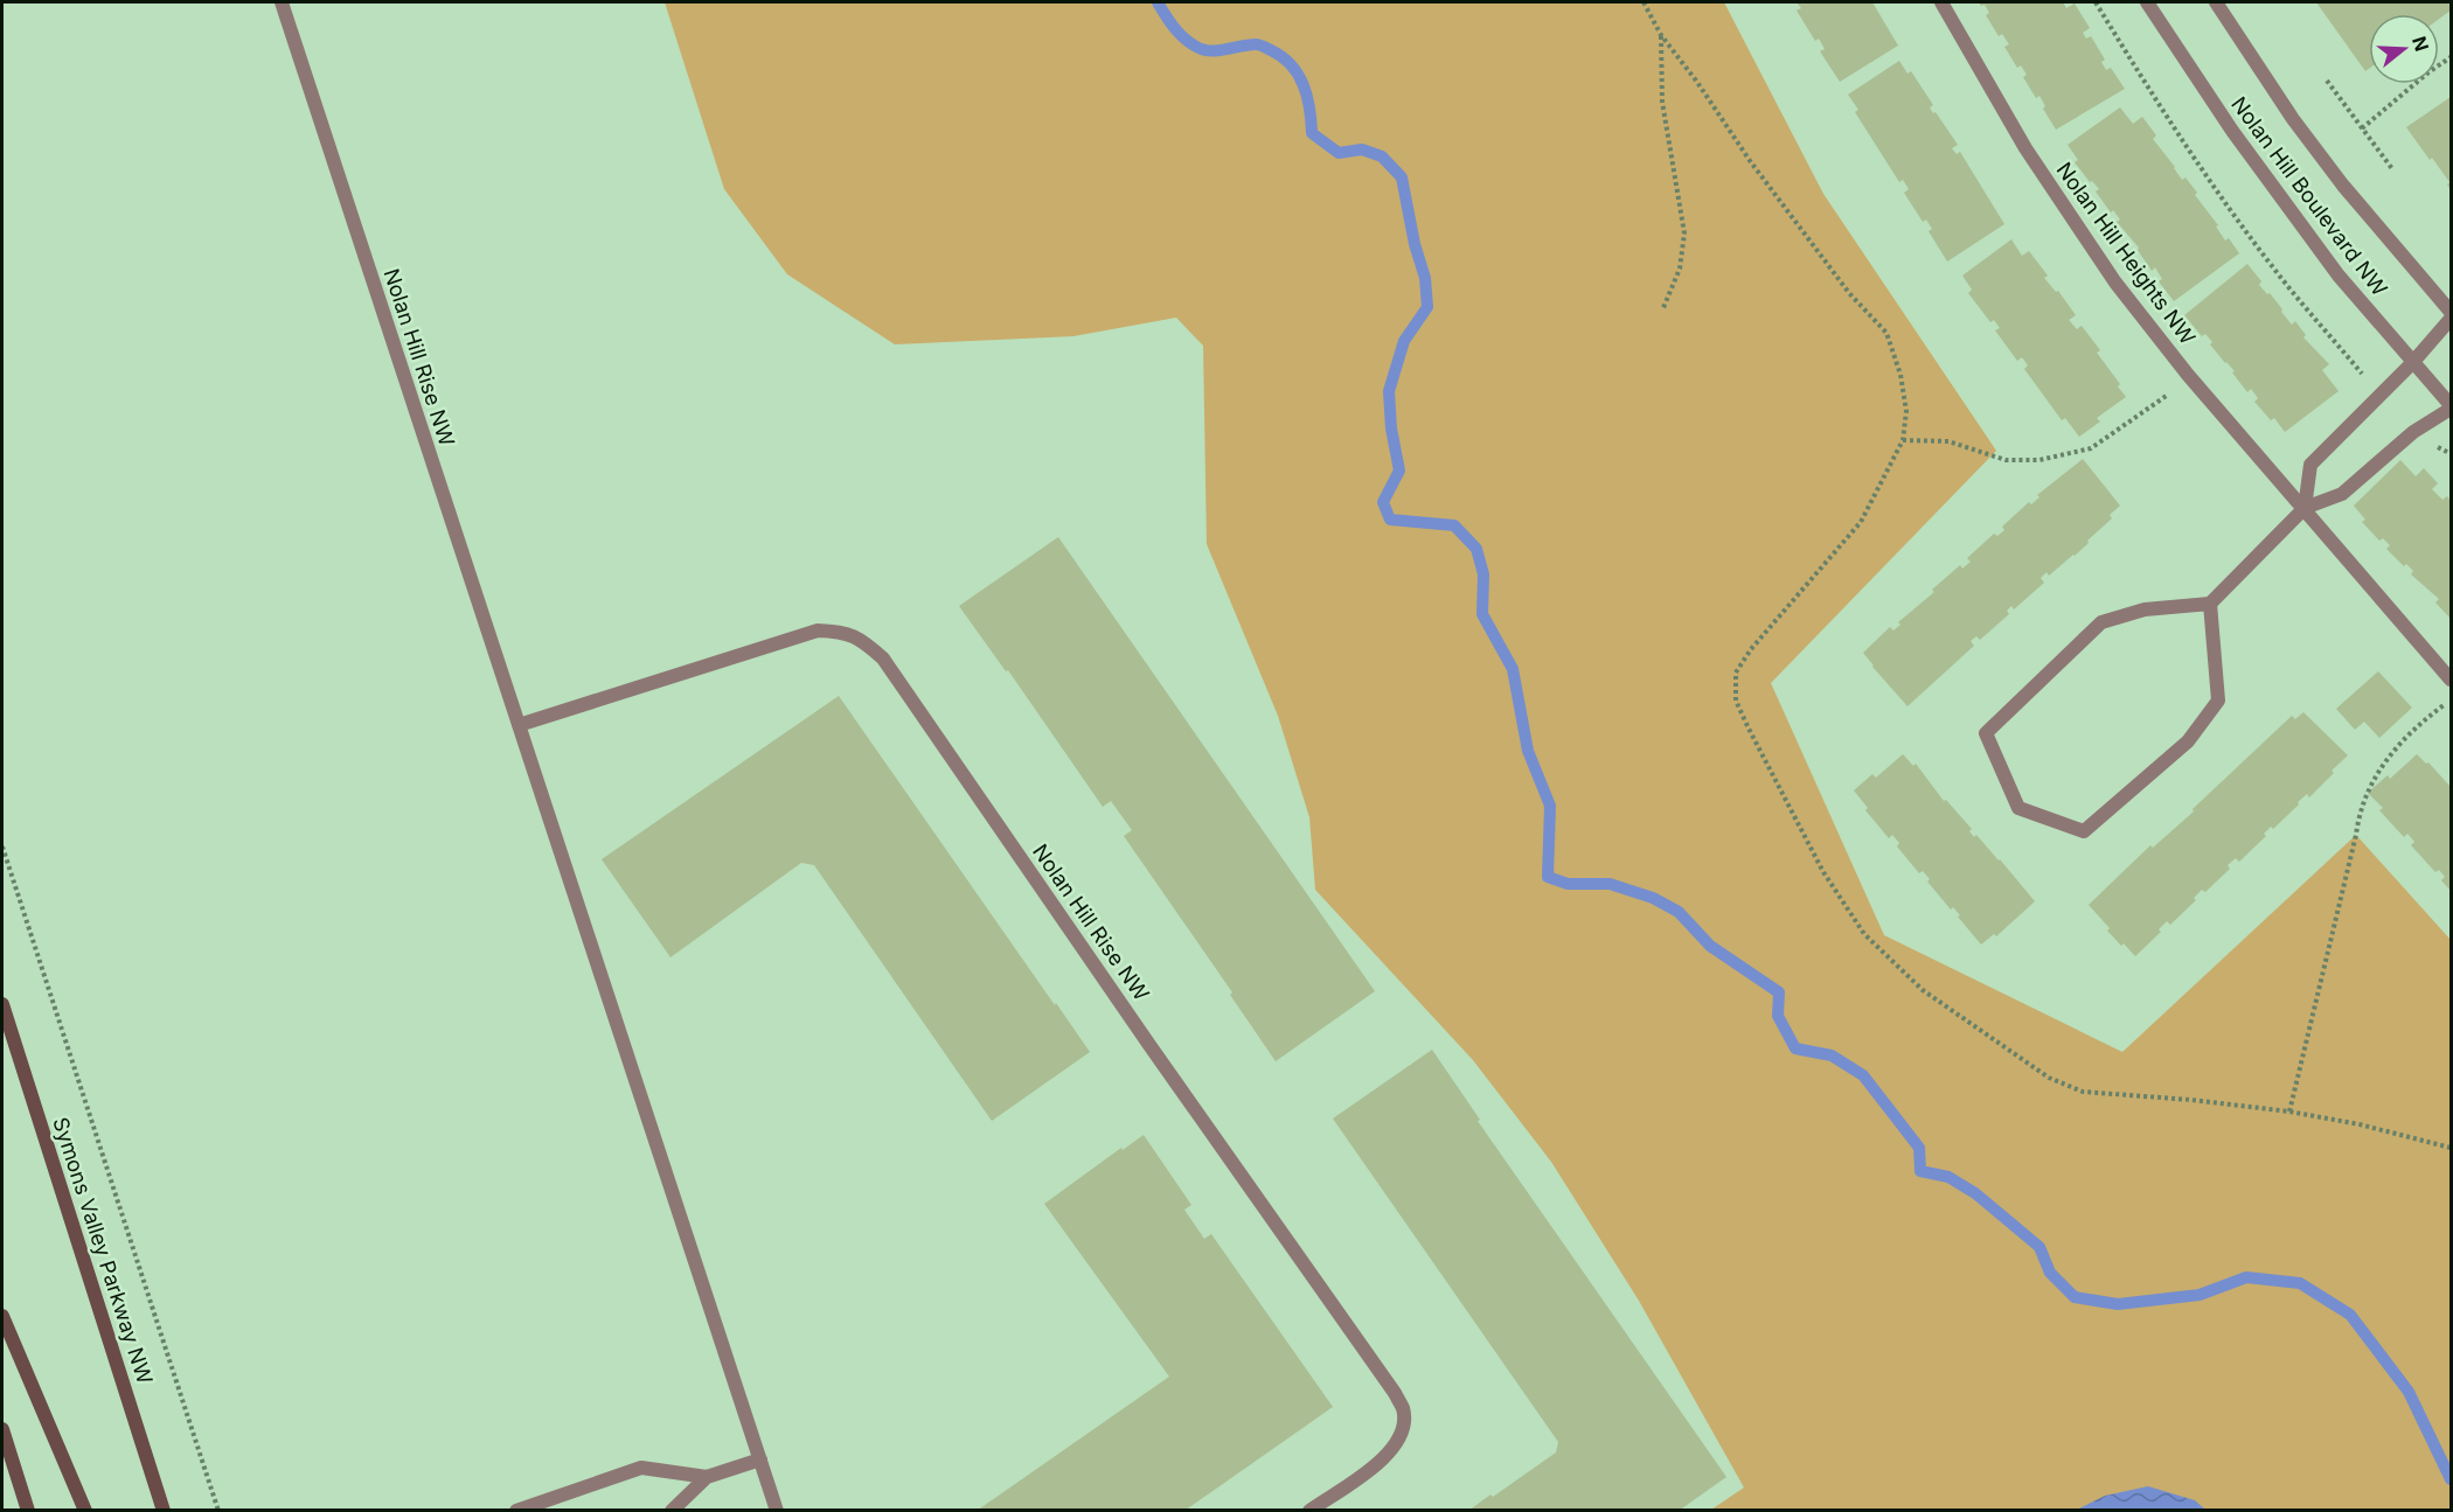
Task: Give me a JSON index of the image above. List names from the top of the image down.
{
  "streets": {
    "main road": ["Symons Valley Parkway NW"],
    "street": ["Nolan Hill Boulevard NW", "Nolan Hill Heights NW", "Nolan Hill Rise NW"]
  },
  "north": "right"
}
